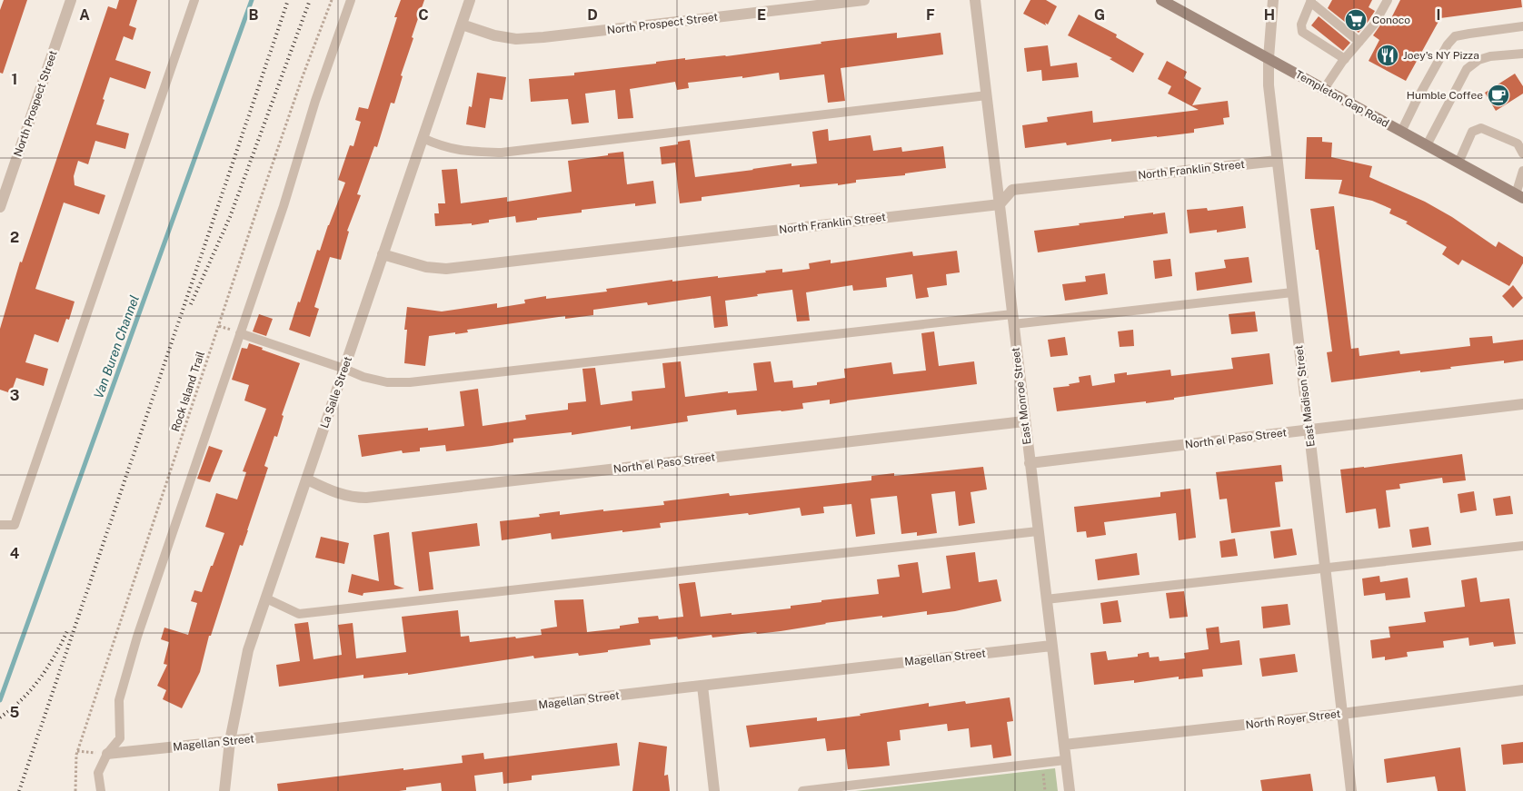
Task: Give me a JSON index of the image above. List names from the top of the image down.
{
  "streets": {
    "street": [
      "North Prospect Street",
      "Templeton Gap Road",
      "North Franklin Street",
      "La Salle Street",
      "East Monroe Street",
      "East Madison Street",
      "North el Paso Street",
      "Magellan Street",
      "North Royer Street"
    ],
    "path": ["Rock Island Trail"]
  },
  "crossings": [
    ["North Prospect Street", "La Salle Street"],
    ["Templeton Gap Road", "East Madison Street"],
    ["North Franklin Street", "La Salle Street"],
    ["North Franklin Street", "East Monroe Street"],
    ["North Franklin Street", "East Madison Street"],
    ["La Salle Street", "North el Paso Street"],
    ["La Salle Street", "Magellan Street"],
    ["East Monroe Street", "North el Paso Street"],
    ["East Monroe Street", "Magellan Street"],
    ["East Monroe Street", "North Royer Street"],
    ["East Madison Street", "North el Paso Street"],
    ["East Madison Street", "North Royer Street"]
  ],
  "water": ["Van Buren Channel"],
  "places": {
    "supermarket": ["Conoco"],
    "restaurant": ["Joey's NY Pizza"],
    "cafe": ["Humble Coffee"]
  },
  "grid": {
    "columns": [
      "A",
      "B",
      "C",
      "D",
      "E",
      "F",
      "G",
      "H",
      "I"
    ],
    "rows": [
      "1",
      "2",
      "3",
      "4",
      "5"
    ]
  }
}
